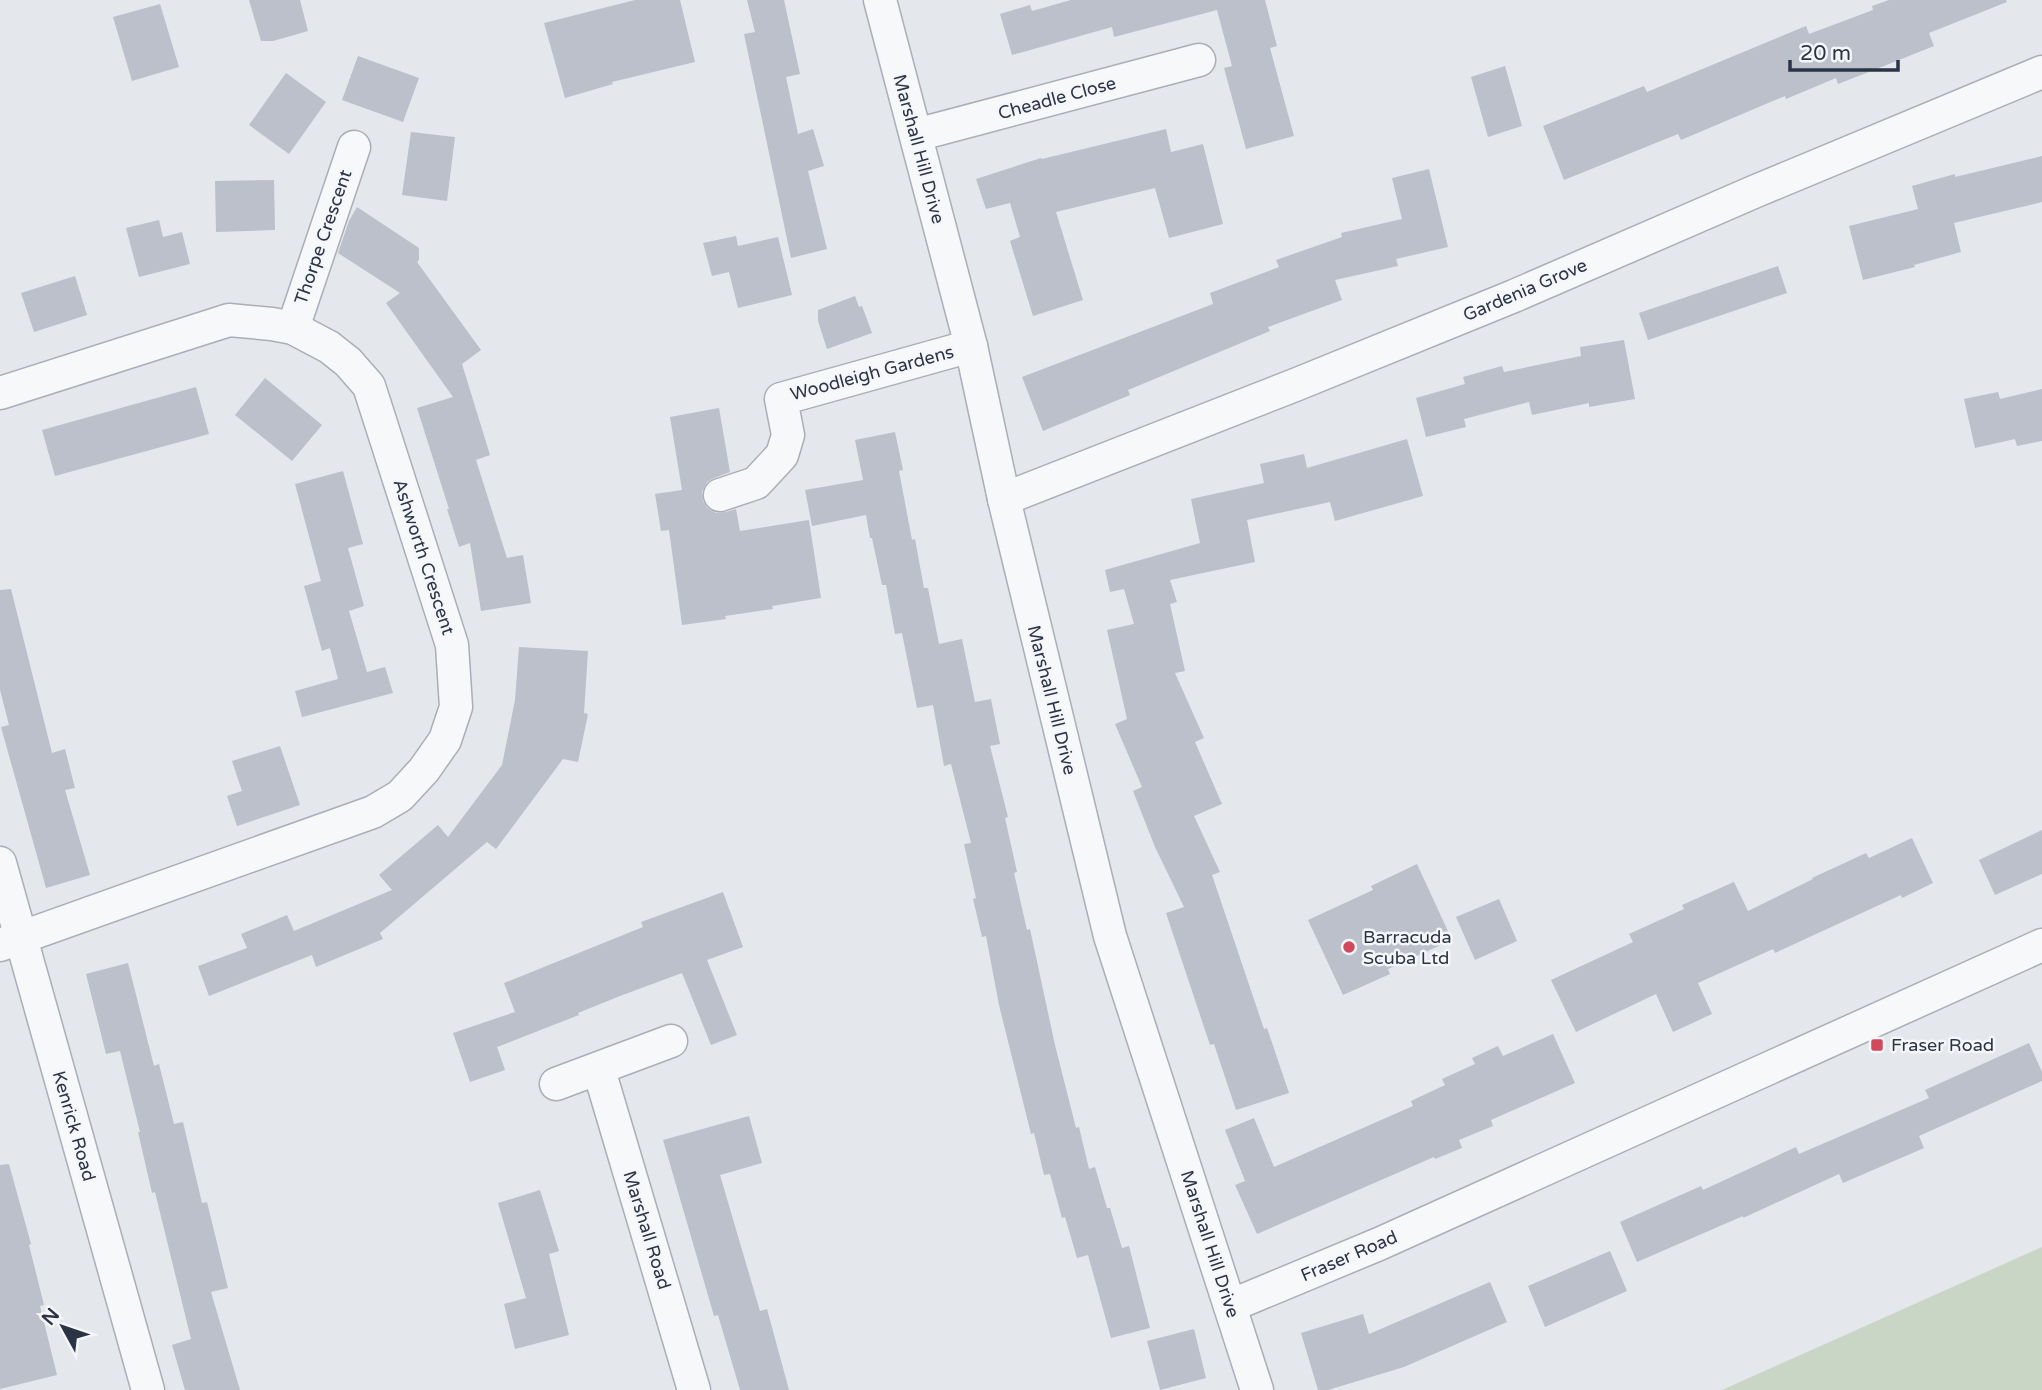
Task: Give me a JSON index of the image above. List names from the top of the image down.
{
  "streets": {
    "street": [
      "Cheadle Close",
      "Marshall Hill Drive",
      "Thorpe Crescent",
      "Gardenia Grove",
      "Woodleigh Gardens",
      "Ashworth Crescent",
      "Kenrick Road",
      "Marshall Road",
      "Fraser Road"
    ]
  },
  "crossings": [
    ["Cheadle Close", "Marshall Hill Drive"],
    ["Marshall Hill Drive", "Gardenia Grove"],
    ["Marshall Hill Drive", "Woodleigh Gardens"],
    ["Marshall Hill Drive", "Fraser Road"],
    ["Thorpe Crescent", "Ashworth Crescent"],
    ["Ashworth Crescent", "Kenrick Road"]
  ],
  "places": {
    "other": ["Barracuda Scuba Ltd"],
    "transit": ["Fraser Road"]
  },
  "scale_bar": "20 m",
  "north": "top left"
}
